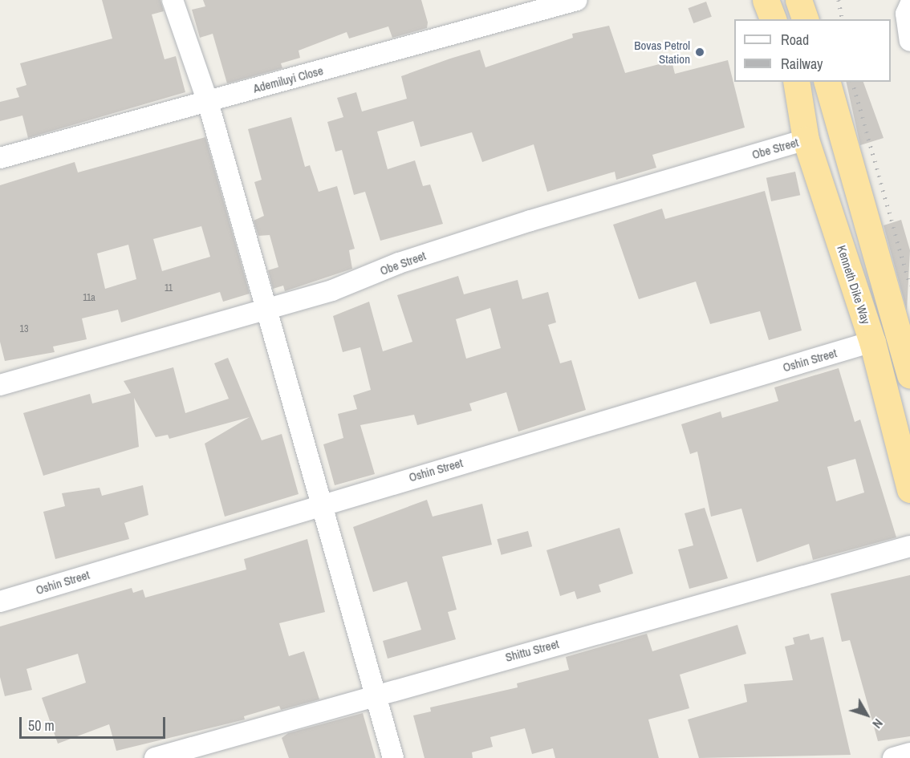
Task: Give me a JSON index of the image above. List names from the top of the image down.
{
  "streets": {
    "highway": ["Kenneth Dike Way"],
    "street": [
      "Ademiluyi Close",
      "Obe Street",
      "Oshin Street",
      "Shittu Street"
    ]
  },
  "crossings": [
    ["Obe Street", "Kenneth Dike Way"],
    ["Kenneth Dike Way", "Oshin Street"]
  ],
  "places": ["Bovas Petrol Station"],
  "house_numbers": ["11", "11a", "13"],
  "legend": ["Road", "Railway"],
  "scale_bar": "50 m",
  "north": "bottom right"
}
